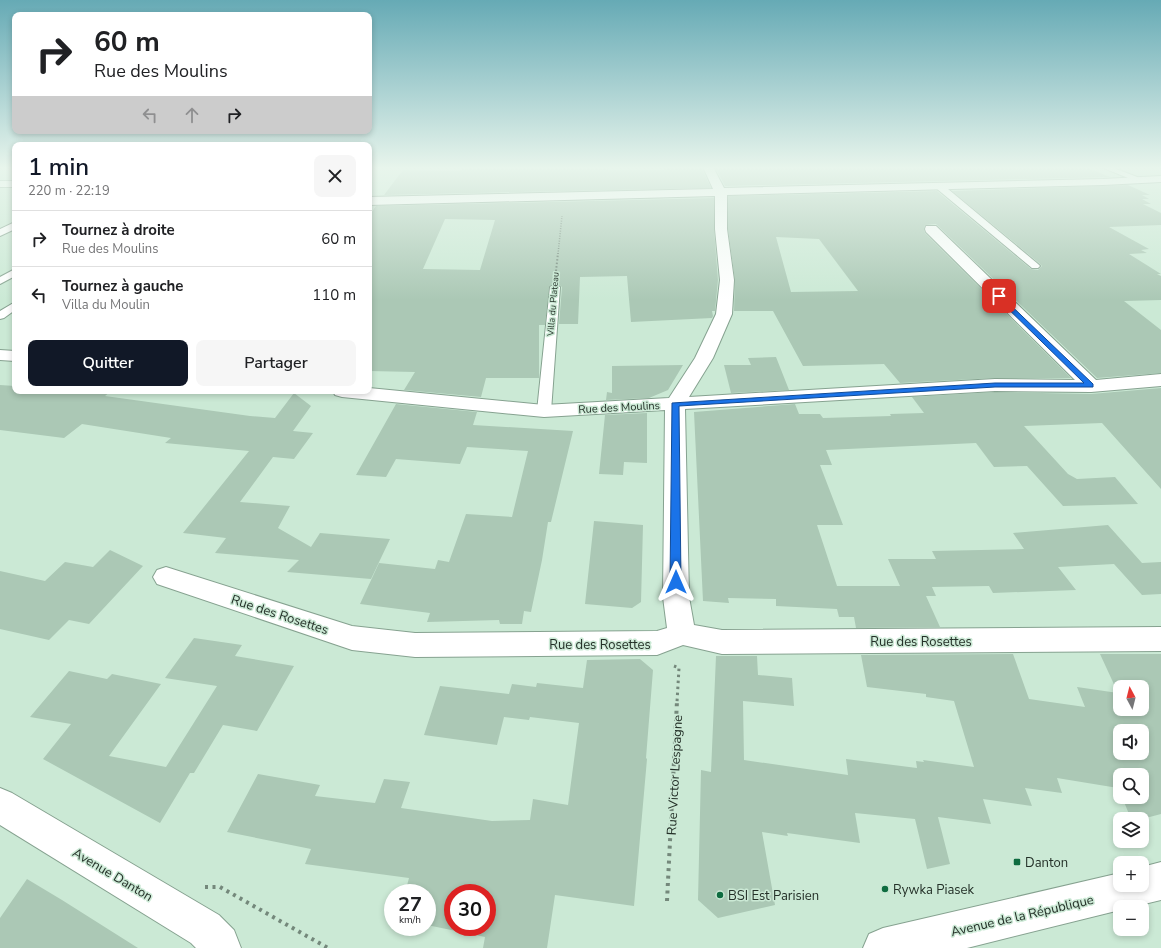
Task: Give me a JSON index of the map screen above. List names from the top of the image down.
{
  "streets": {
    "street": [
      "Rue des Moulins",
      "Rue des Rosettes",
      "Avenue Danton",
      "Avenue de la République"
    ],
    "lane": ["Villa du Plateau"],
    "path": ["Rue Victor Lespagne"]
  },
  "crossings": [
    ["Villa du Plateau", "Rue des Moulins"]
  ],
  "places": {
    "transit": ["Danton"],
    "other": ["Rywka Piasek", "BSI Est Parisien"]
  },
  "north": "top",
  "page": {
    "turn": ["60 m", "Rue des Moulins"],
    "heading": ["1 min", "220 m · 22:19"],
    "list": [
      {
        "name": "Tournez à droite",
        "note": "Rue des Moulins",
        "value": "60 m"
      },
      {
        "name": "Tournez à gauche",
        "note": "Villa du Moulin",
        "value": "110 m"
      }
    ],
    "buttons": ["Quitter", "Partager"],
    "map_buttons": ["+", "−"],
    "speed": "27 km/h",
    "limit": "30"
  }
}
